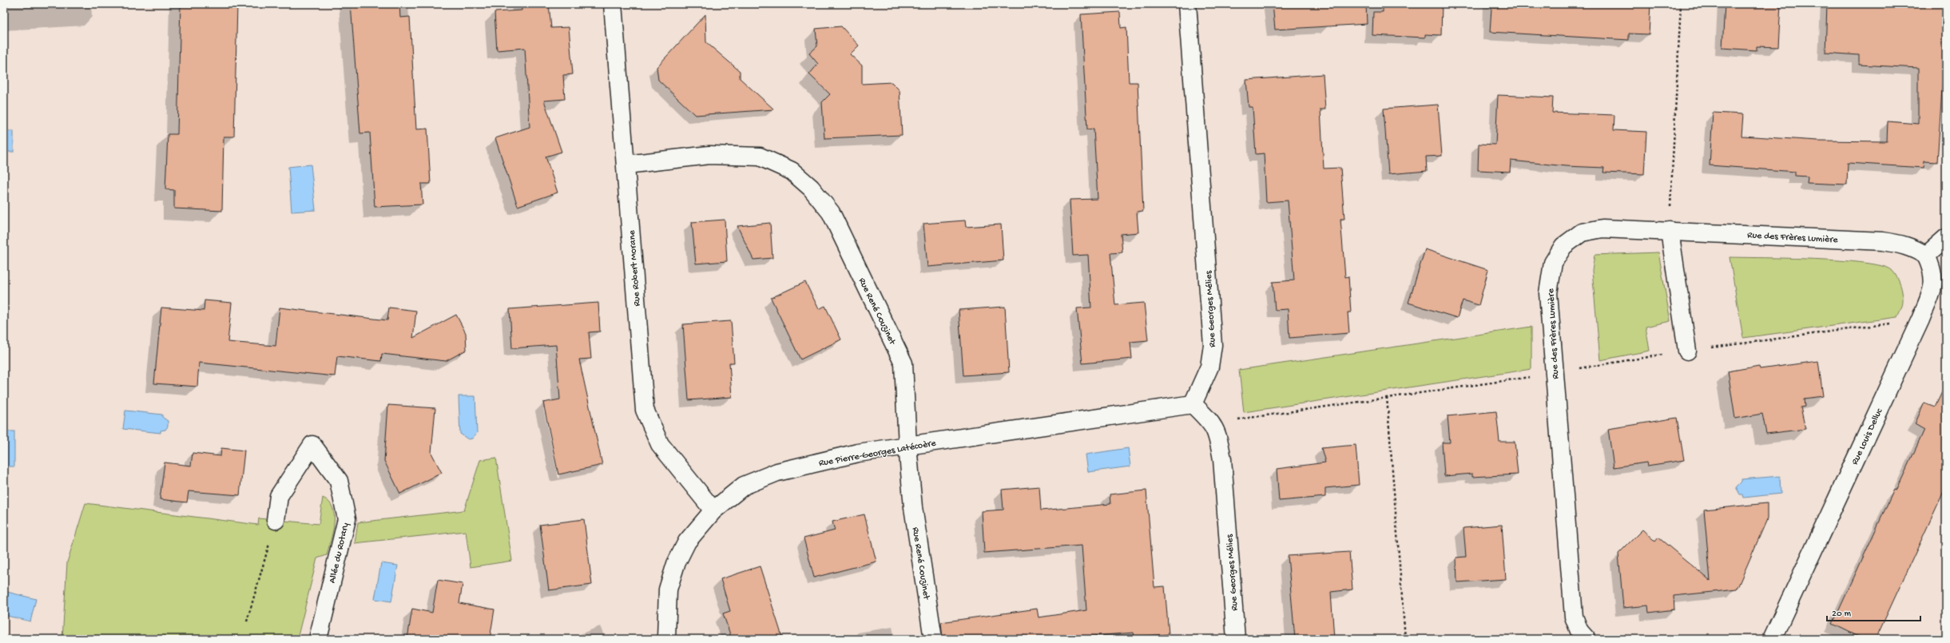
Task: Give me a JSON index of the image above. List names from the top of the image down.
{
  "streets": {
    "street": [
      "Rue des Frères Lumière",
      "Rue Robert Morane",
      "Rue Georges Mélies",
      "Rue René Couzinet",
      "Rue Louis Delluc",
      "Rue Pierre-Georges Latécoère",
      "Allée du Rotary"
    ]
  },
  "crossings": [
    ["Rue des Frères Lumière", "Rue Louis Delluc"],
    ["Rue Robert Morane", "Rue René Couzinet"],
    ["Rue Robert Morane", "Rue Pierre-Georges Latécoère"],
    ["Rue Georges Mélies", "Rue Pierre-Georges Latécoère"],
    ["Rue René Couzinet", "Rue Pierre-Georges Latécoère"]
  ],
  "scale_bar": "20 m"
}
